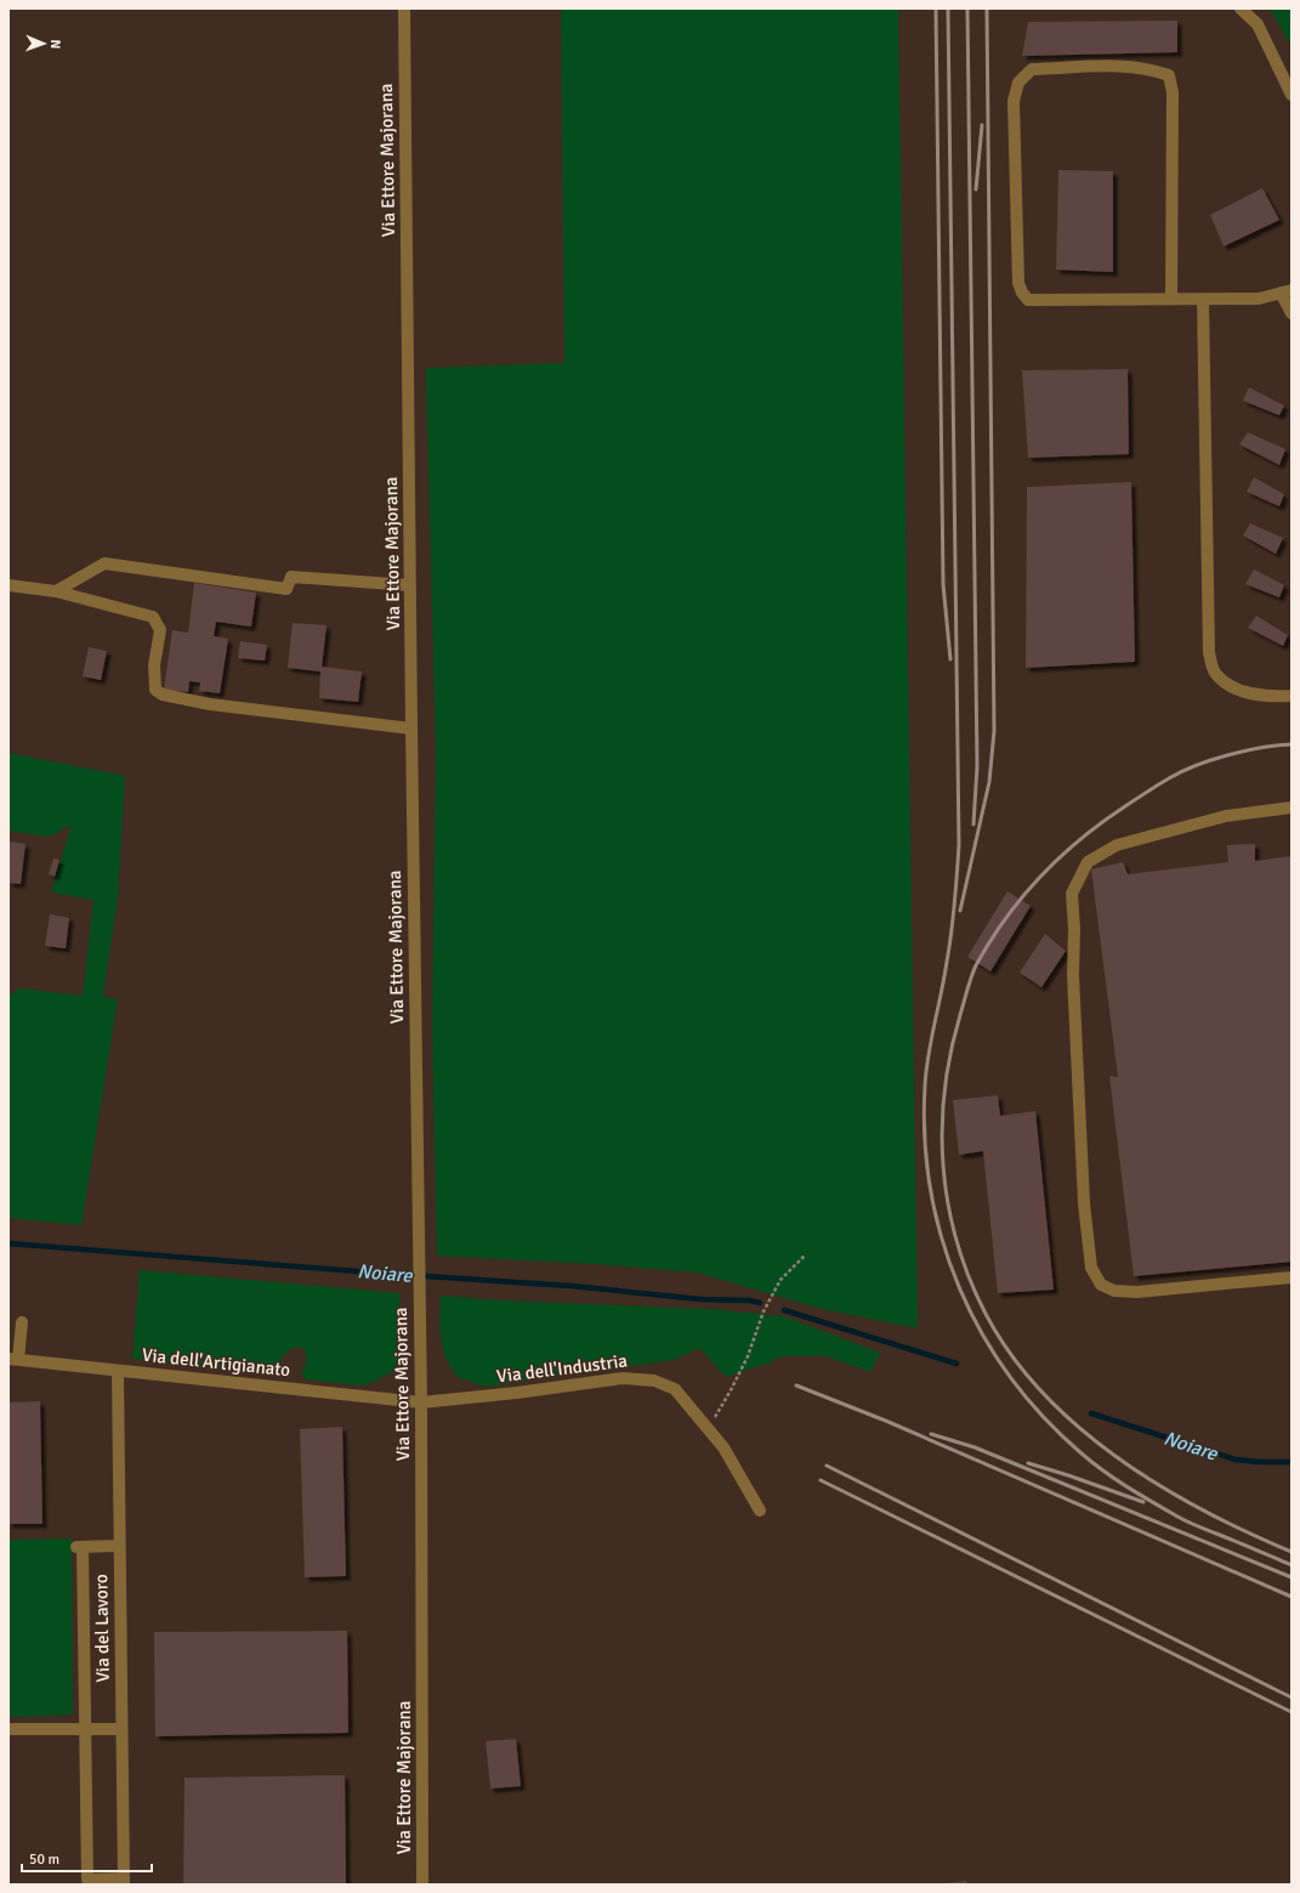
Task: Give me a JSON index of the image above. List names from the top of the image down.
{
  "streets": {
    "street": [
      "Via Ettore Majorana",
      "Via dell'Artigianato",
      "Via dell'Industria",
      "Via del Lavoro"
    ]
  },
  "crossings": [
    ["Via Ettore Majorana", "Via dell'Artigianato"],
    ["Via Ettore Majorana", "Via dell'Industria"],
    ["Via dell'Artigianato", "Via dell'Industria"],
    ["Via dell'Artigianato", "Via del Lavoro"]
  ],
  "water": ["Noiare"],
  "scale_bar": "50 m",
  "north": "right"
}
